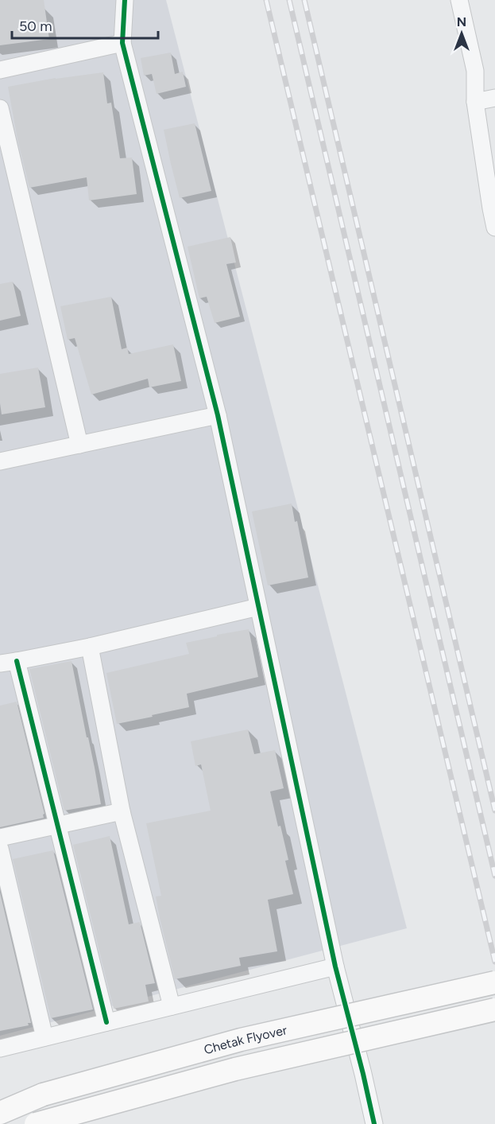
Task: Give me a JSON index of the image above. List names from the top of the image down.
{
  "streets": {
    "main road": ["Chetak Flyover"]
  },
  "scale_bar": "50 m",
  "north": "top"
}
